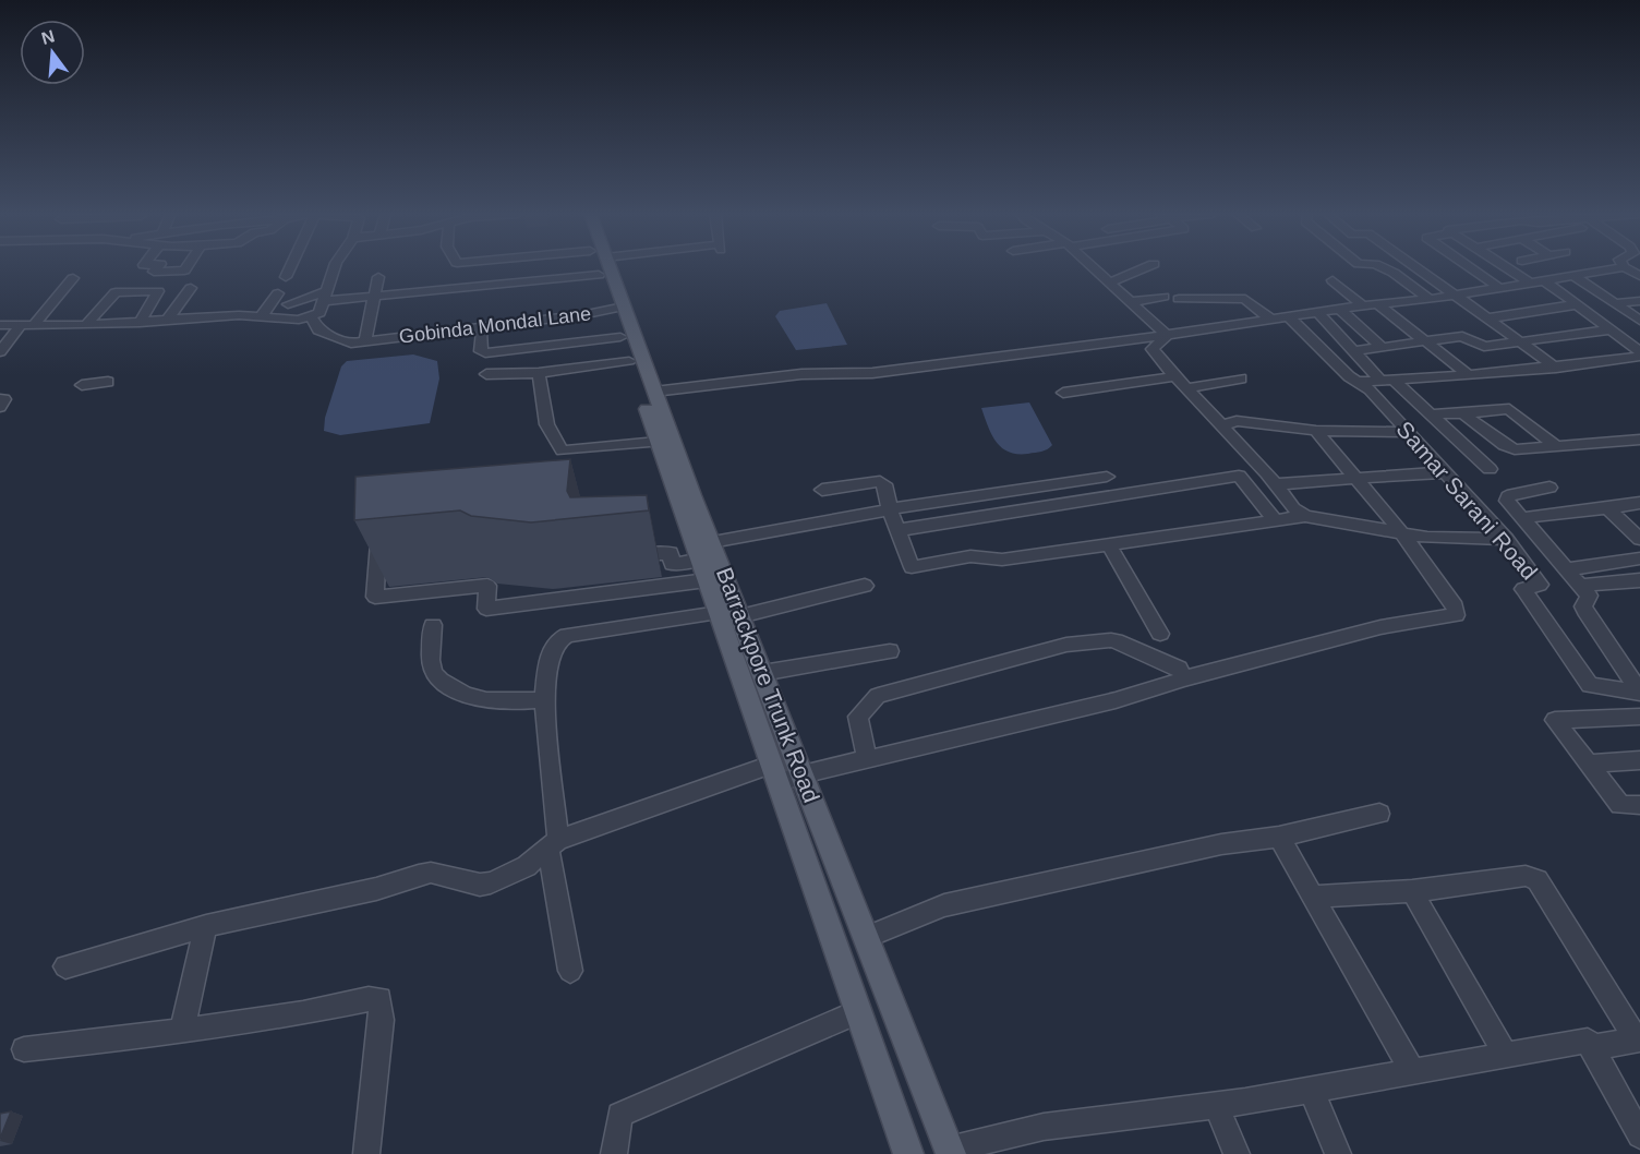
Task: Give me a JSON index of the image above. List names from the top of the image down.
{
  "streets": {
    "main road": ["Barrackpore Trunk Road"],
    "street": ["Gobinda Mondal Lane", "Samar Sarani Road"]
  },
  "crossings": [
    ["Gobinda Mondal Lane", "Barrackpore Trunk Road"]
  ],
  "north": "top"
}
